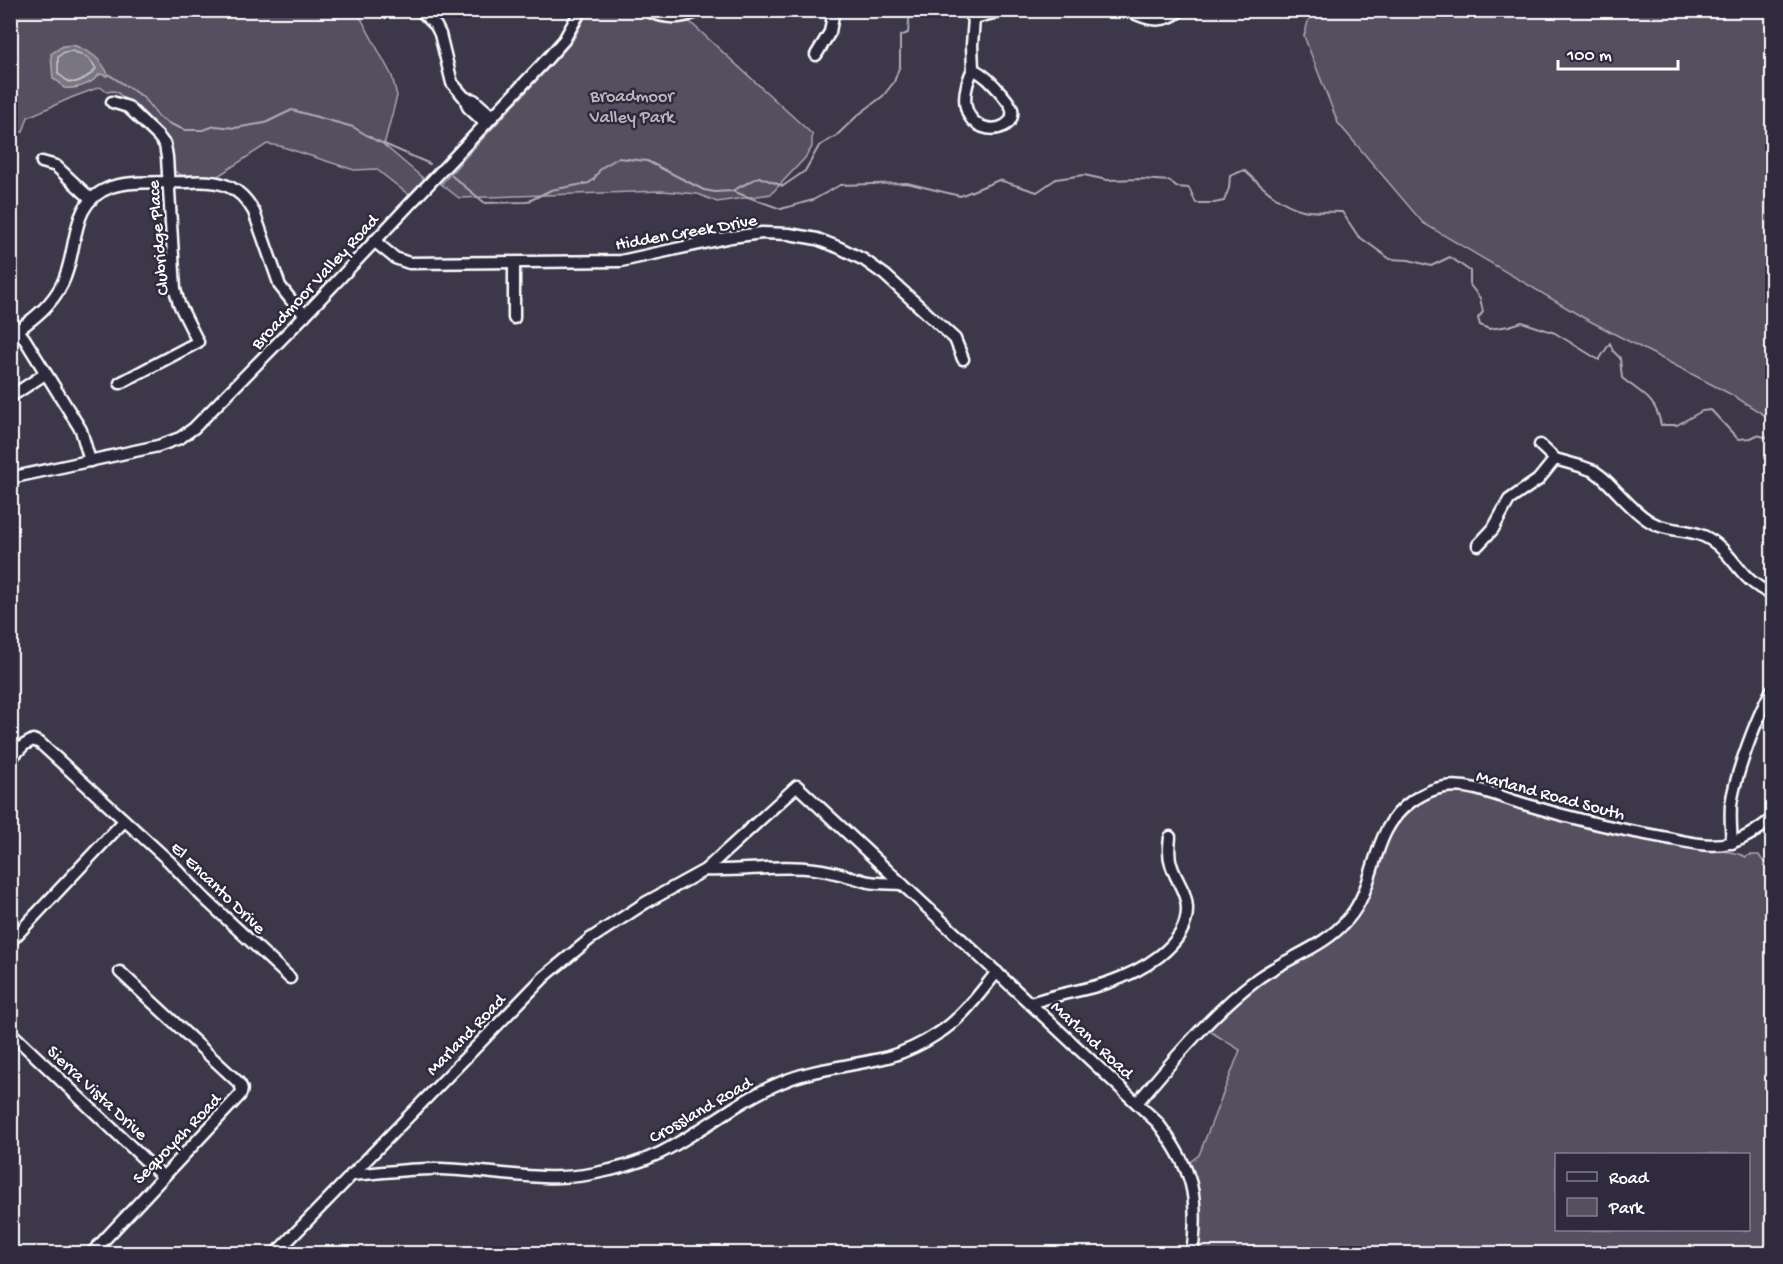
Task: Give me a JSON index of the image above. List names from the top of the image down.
{
  "streets": {
    "street": [
      "Hidden Creek Drive",
      "Clubridge Place",
      "Broadmoor Valley Road",
      "Marland Road South",
      "El Encanto Drive",
      "Marland Road",
      "Sierra Vista Drive",
      "Crossland Road",
      "Sequoyah Road"
    ]
  },
  "crossings": [
    ["Hidden Creek Drive", "Broadmoor Valley Road"],
    ["Marland Road South", "Marland Road"],
    ["Marland Road", "Crossland Road"],
    ["Sierra Vista Drive", "Sequoyah Road"]
  ],
  "parks": ["Broadmoor Valley Park"],
  "legend": ["Road", "Park"],
  "scale_bar": "100 m"
}
